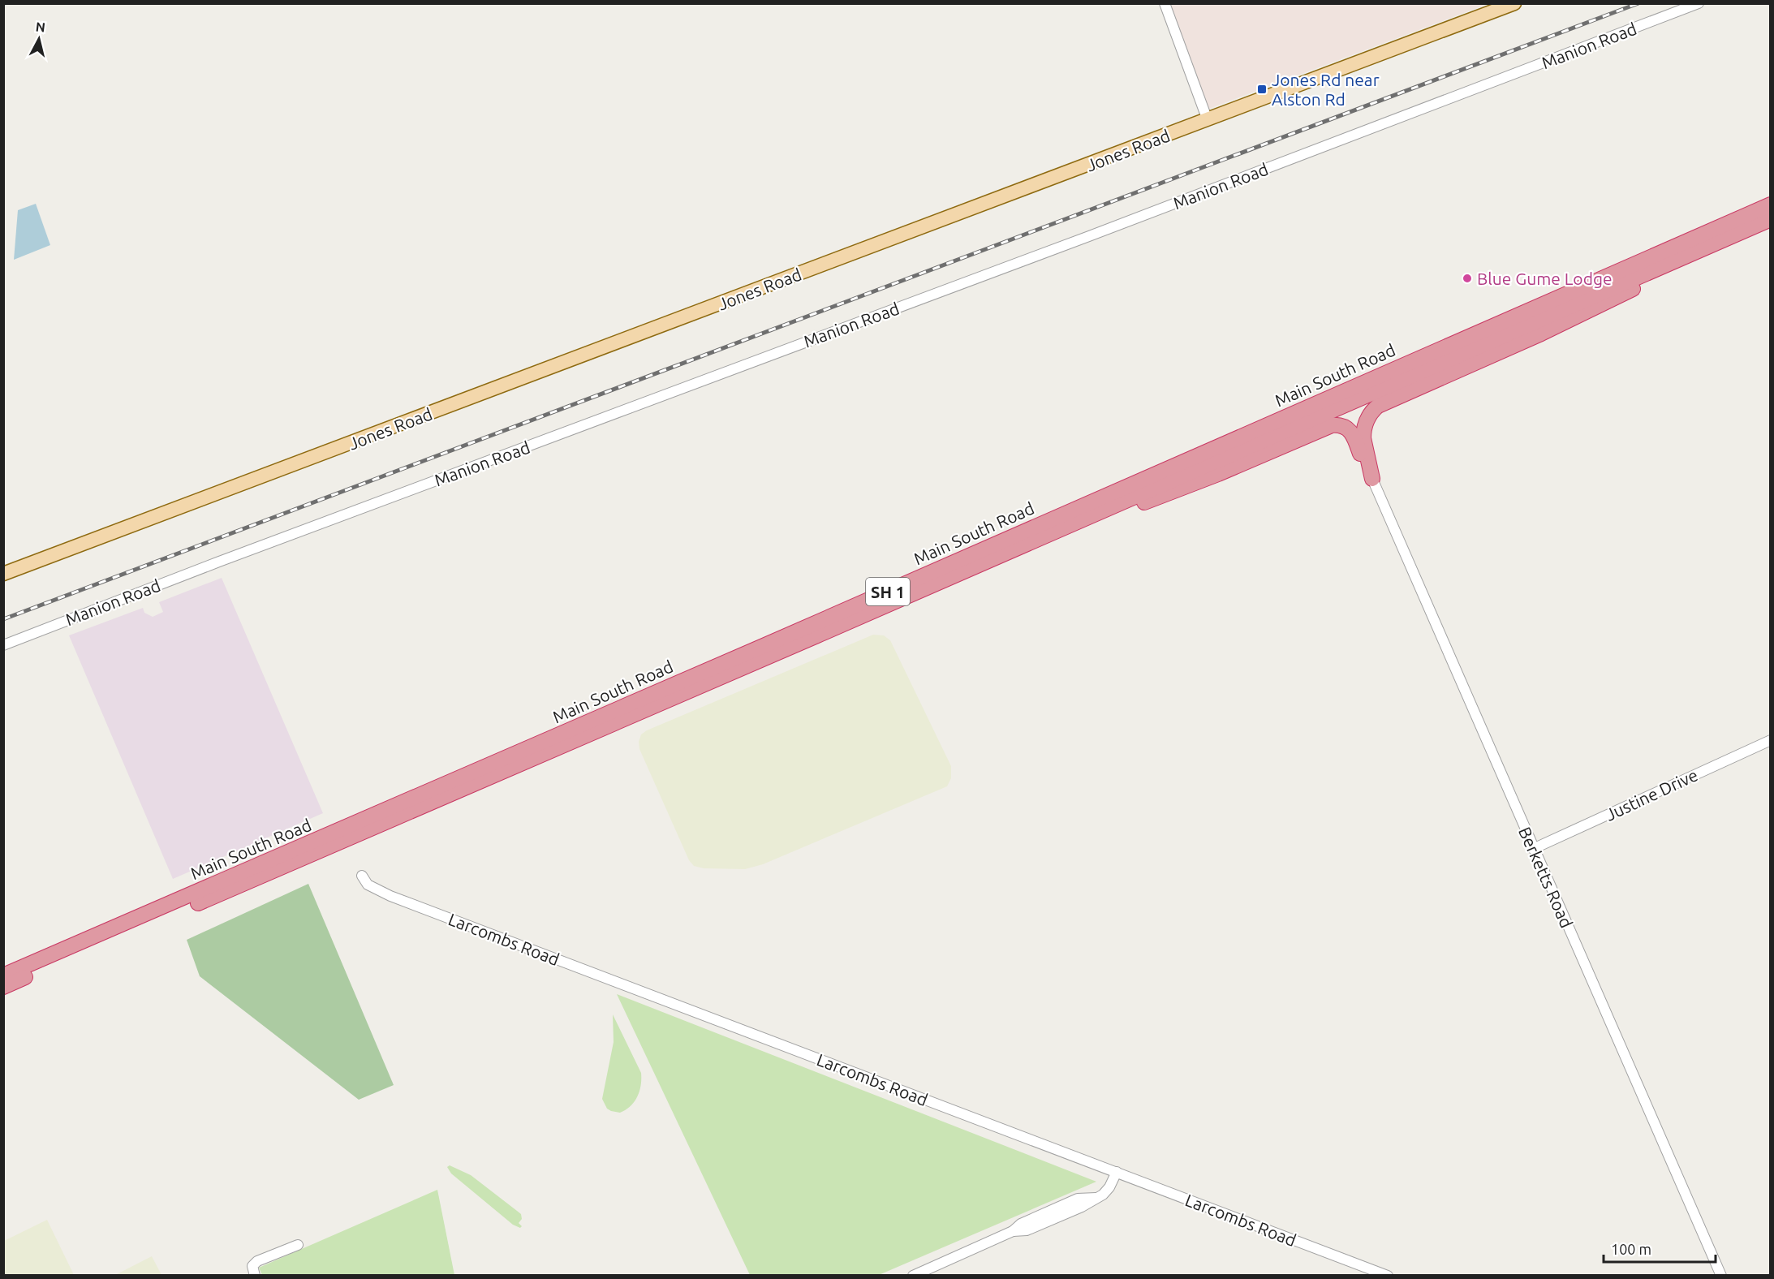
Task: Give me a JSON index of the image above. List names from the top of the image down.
{
  "streets": {
    "highway": ["Main South Road", "SH 1"],
    "main road": ["Jones Road"],
    "street": [
      "Manion Road",
      "Justine Drive",
      "Berketts Road",
      "Larcombs Road"
    ]
  },
  "crossings": [
    ["Justine Drive", "Berketts Road"]
  ],
  "places": {
    "transit": ["Jones Rd near Alston Rd"],
    "other": ["Blue Gume Lodge"]
  },
  "scale_bar": "100 m",
  "north": "top"
}
